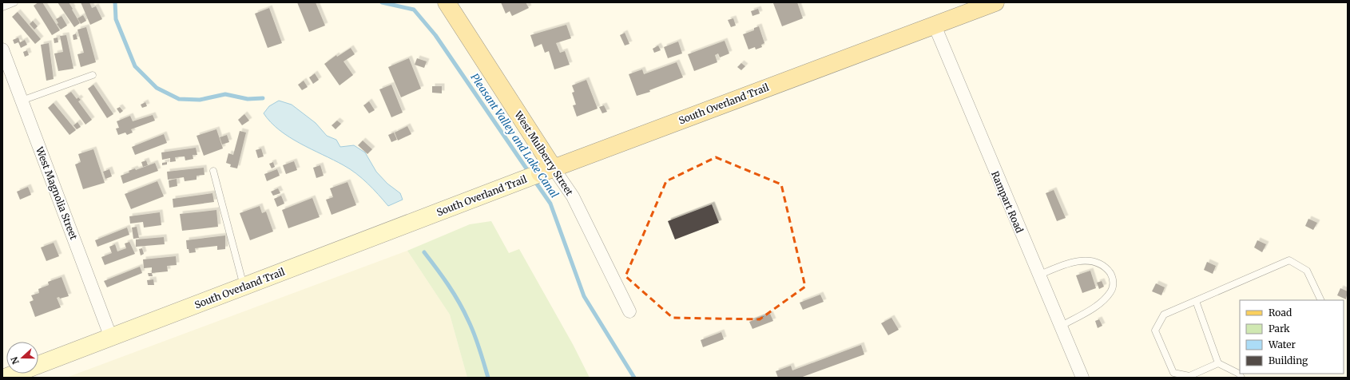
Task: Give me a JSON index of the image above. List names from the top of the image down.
{
  "streets": {
    "main road": ["South Overland Trail", "West Mulberry Street"],
    "street": ["West Magnolia Street", "Rampart Road"]
  },
  "crossings": [
    ["South Overland Trail", "West Mulberry Street"],
    ["South Overland Trail", "West Magnolia Street"],
    ["South Overland Trail", "Rampart Road"]
  ],
  "water": ["Pleasant Valley and Lake Canal"],
  "legend": [
    "Road",
    "Park",
    "Water",
    "Building"
  ],
  "north": "left"
}
